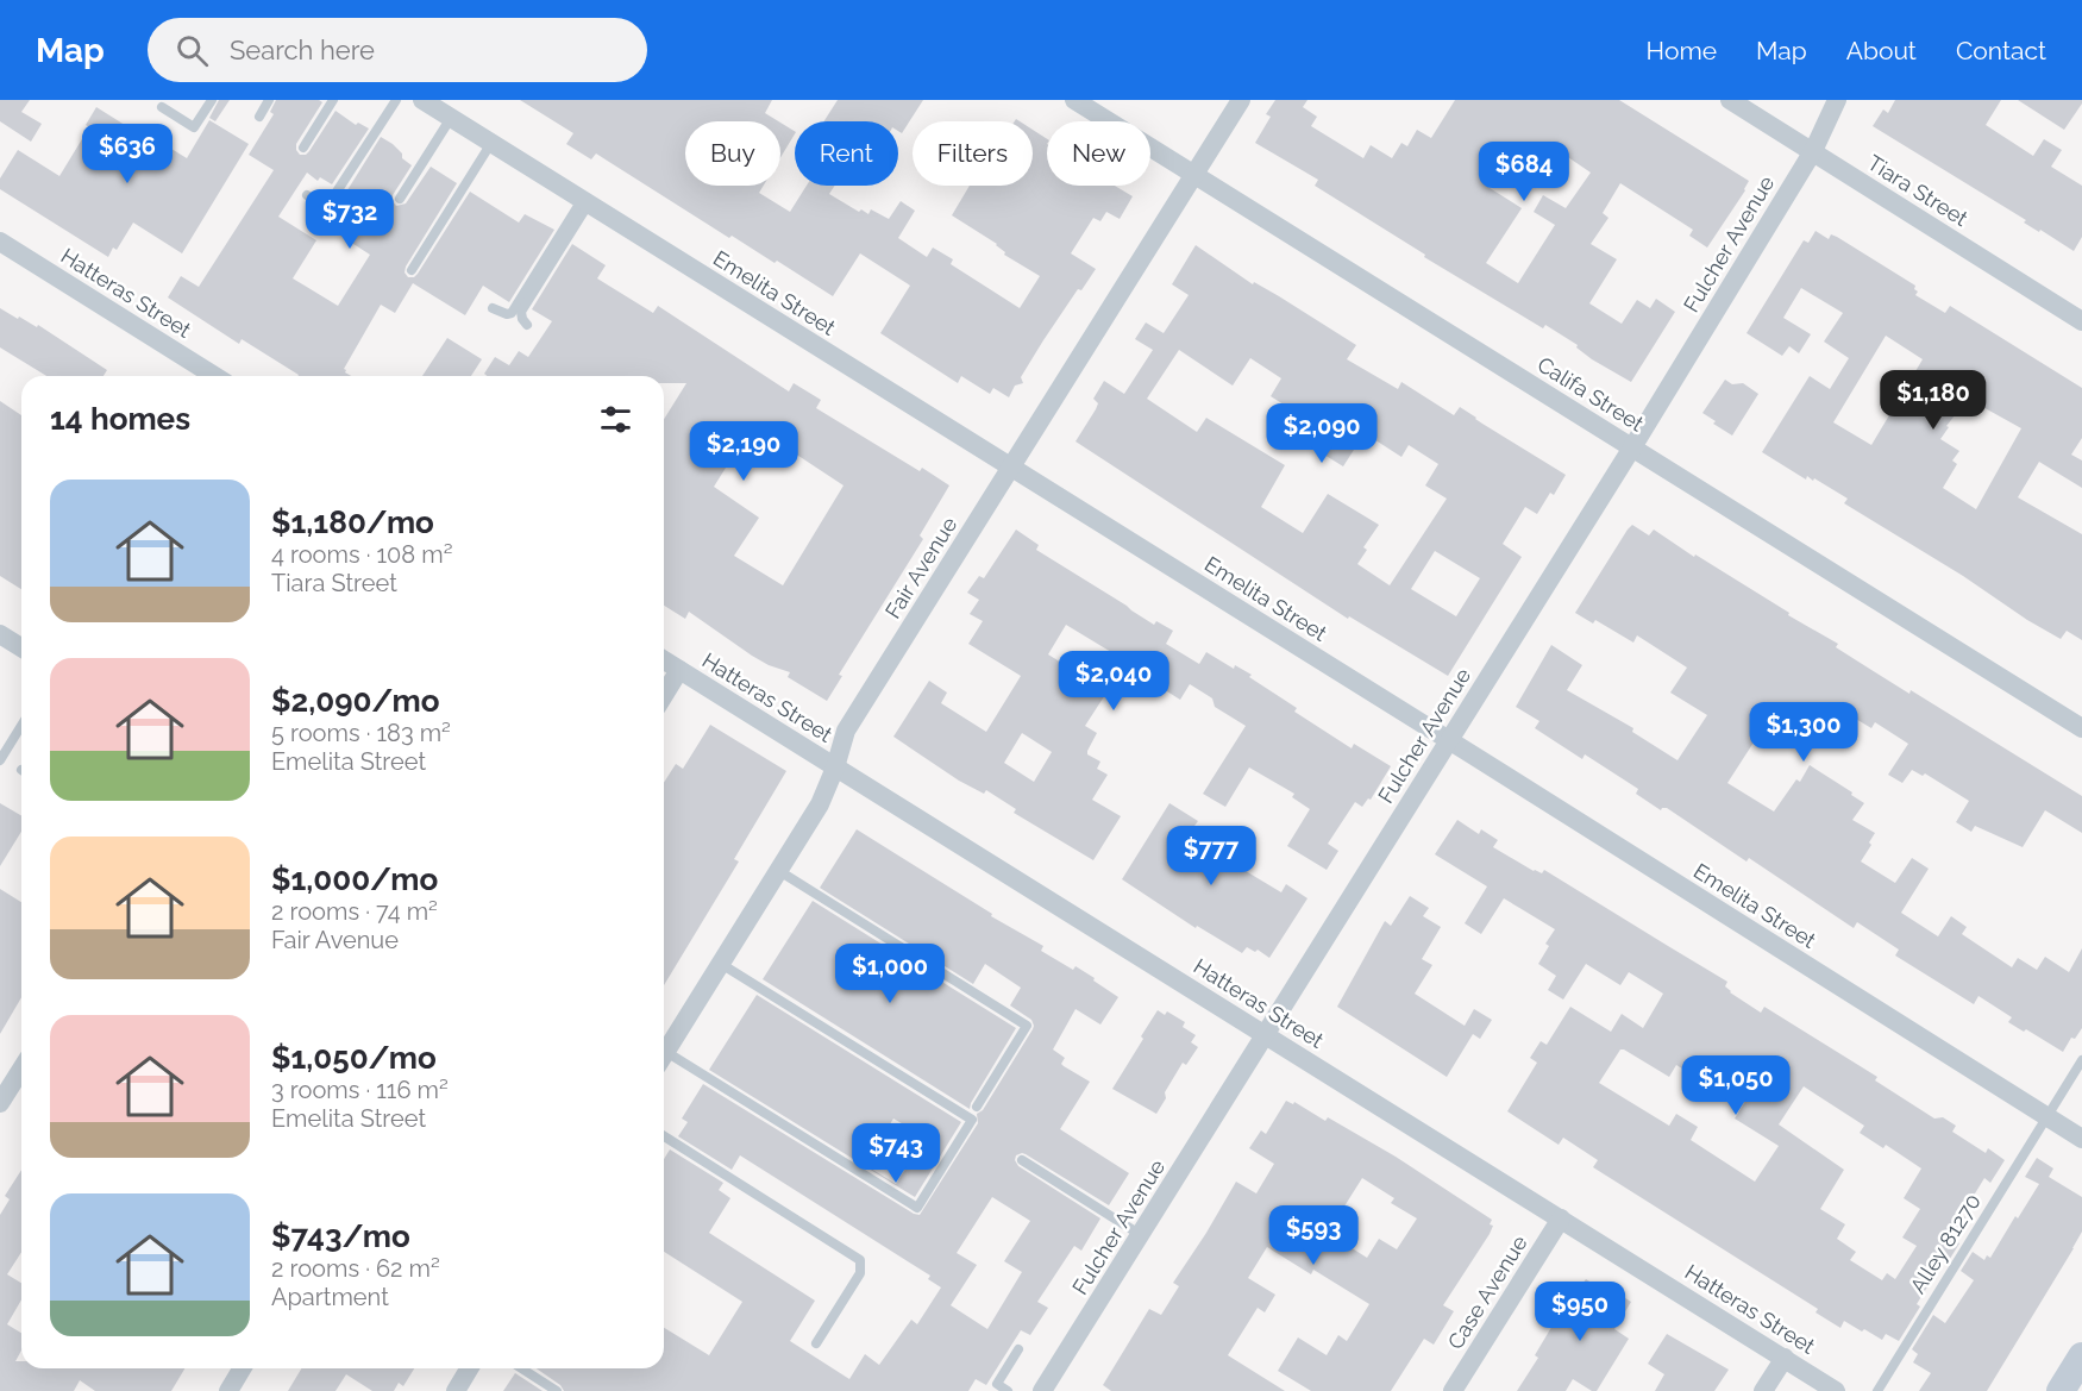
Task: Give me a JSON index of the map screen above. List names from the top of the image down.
{
  "streets": {
    "street": [
      "Tiara Street",
      "Fulcher Avenue",
      "Hatteras Street",
      "Emelita Street",
      "Califa Street",
      "Fair Avenue",
      "Case Avenue"
    ],
    "lane": ["Alley 81270"]
  },
  "crossings": [
    ["Tiara Street", "Fulcher Avenue"],
    ["Fulcher Avenue", "Hatteras Street"],
    ["Fulcher Avenue", "Emelita Street"],
    ["Fulcher Avenue", "Califa Street"],
    ["Hatteras Street", "Fair Avenue"],
    ["Hatteras Street", "Case Avenue"],
    ["Emelita Street", "Fair Avenue"],
    ["Emelita Street", "Alley 81270"],
    ["Califa Street", "Fair Avenue"]
  ],
  "page": {
    "header": "Map",
    "search": "Search here",
    "nav": [
      "Home",
      "Map",
      "About",
      "Contact"
    ],
    "chip": [
      "Buy",
      "Rent",
      "Filters",
      "New"
    ],
    "price": [
      "$636",
      "$684",
      "$732",
      "$1,180",
      "$2,090",
      "$2,190",
      "$2,040",
      "$1,300",
      "$777",
      "$1,000",
      "$1,050",
      "$743",
      "$593",
      "$950"
    ],
    "heading": "14 homes",
    "list": [
      {
        "name": "$1,180/mo",
        "note": "4 rooms · 108 m² · Tiara Street"
      },
      {
        "name": "$2,090/mo",
        "note": "5 rooms · 183 m² · Emelita Street"
      },
      {
        "name": "$1,000/mo",
        "note": "2 rooms · 74 m² · Fair Avenue"
      },
      {
        "name": "$1,050/mo",
        "note": "3 rooms · 116 m² · Emelita Street"
      },
      {
        "name": "$743/mo",
        "note": "2 rooms · 62 m² · Apartment"
      }
    ]
  }
}
